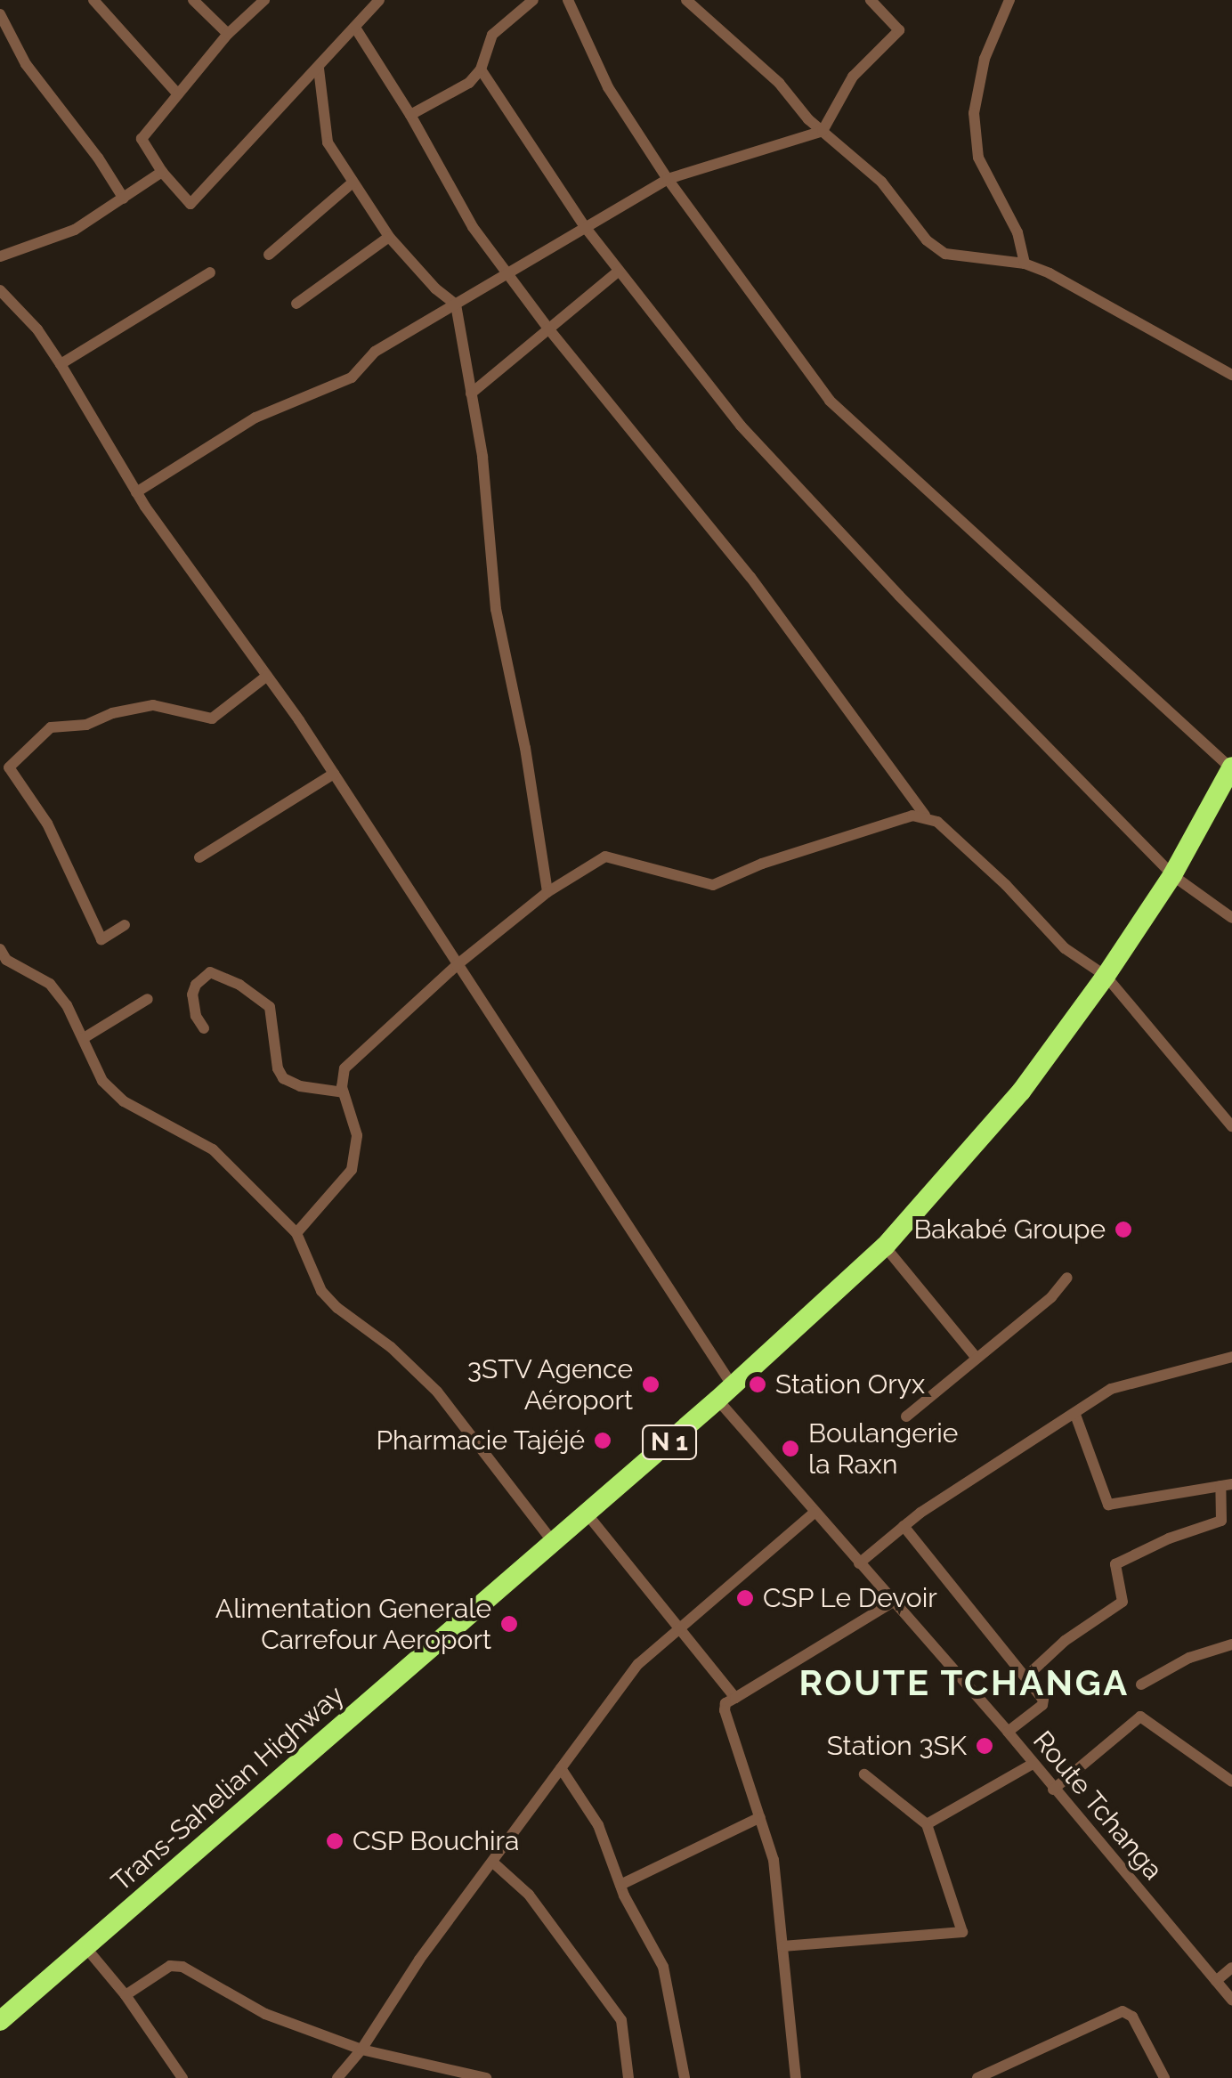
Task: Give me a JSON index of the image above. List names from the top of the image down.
{
  "streets": {
    "highway": ["N 1", "Trans-Sahelian Highway"],
    "street": ["Route Tchanga"]
  },
  "crossings": [
    ["Trans-Sahelian Highway", "Route Tchanga"]
  ],
  "districts": ["ROUTE TCHANGA"],
  "places": [
    "Bakabé Groupe",
    "3STV Agence Aéroport",
    "Station Oryx",
    "Pharmacie Tajéjé",
    "Boulangerie la Raxn",
    "CSP Le Devoir",
    "Alimentation Generale Carrefour Aeroport",
    "Station 3SK",
    "CSP Bouchira"
  ]
}
